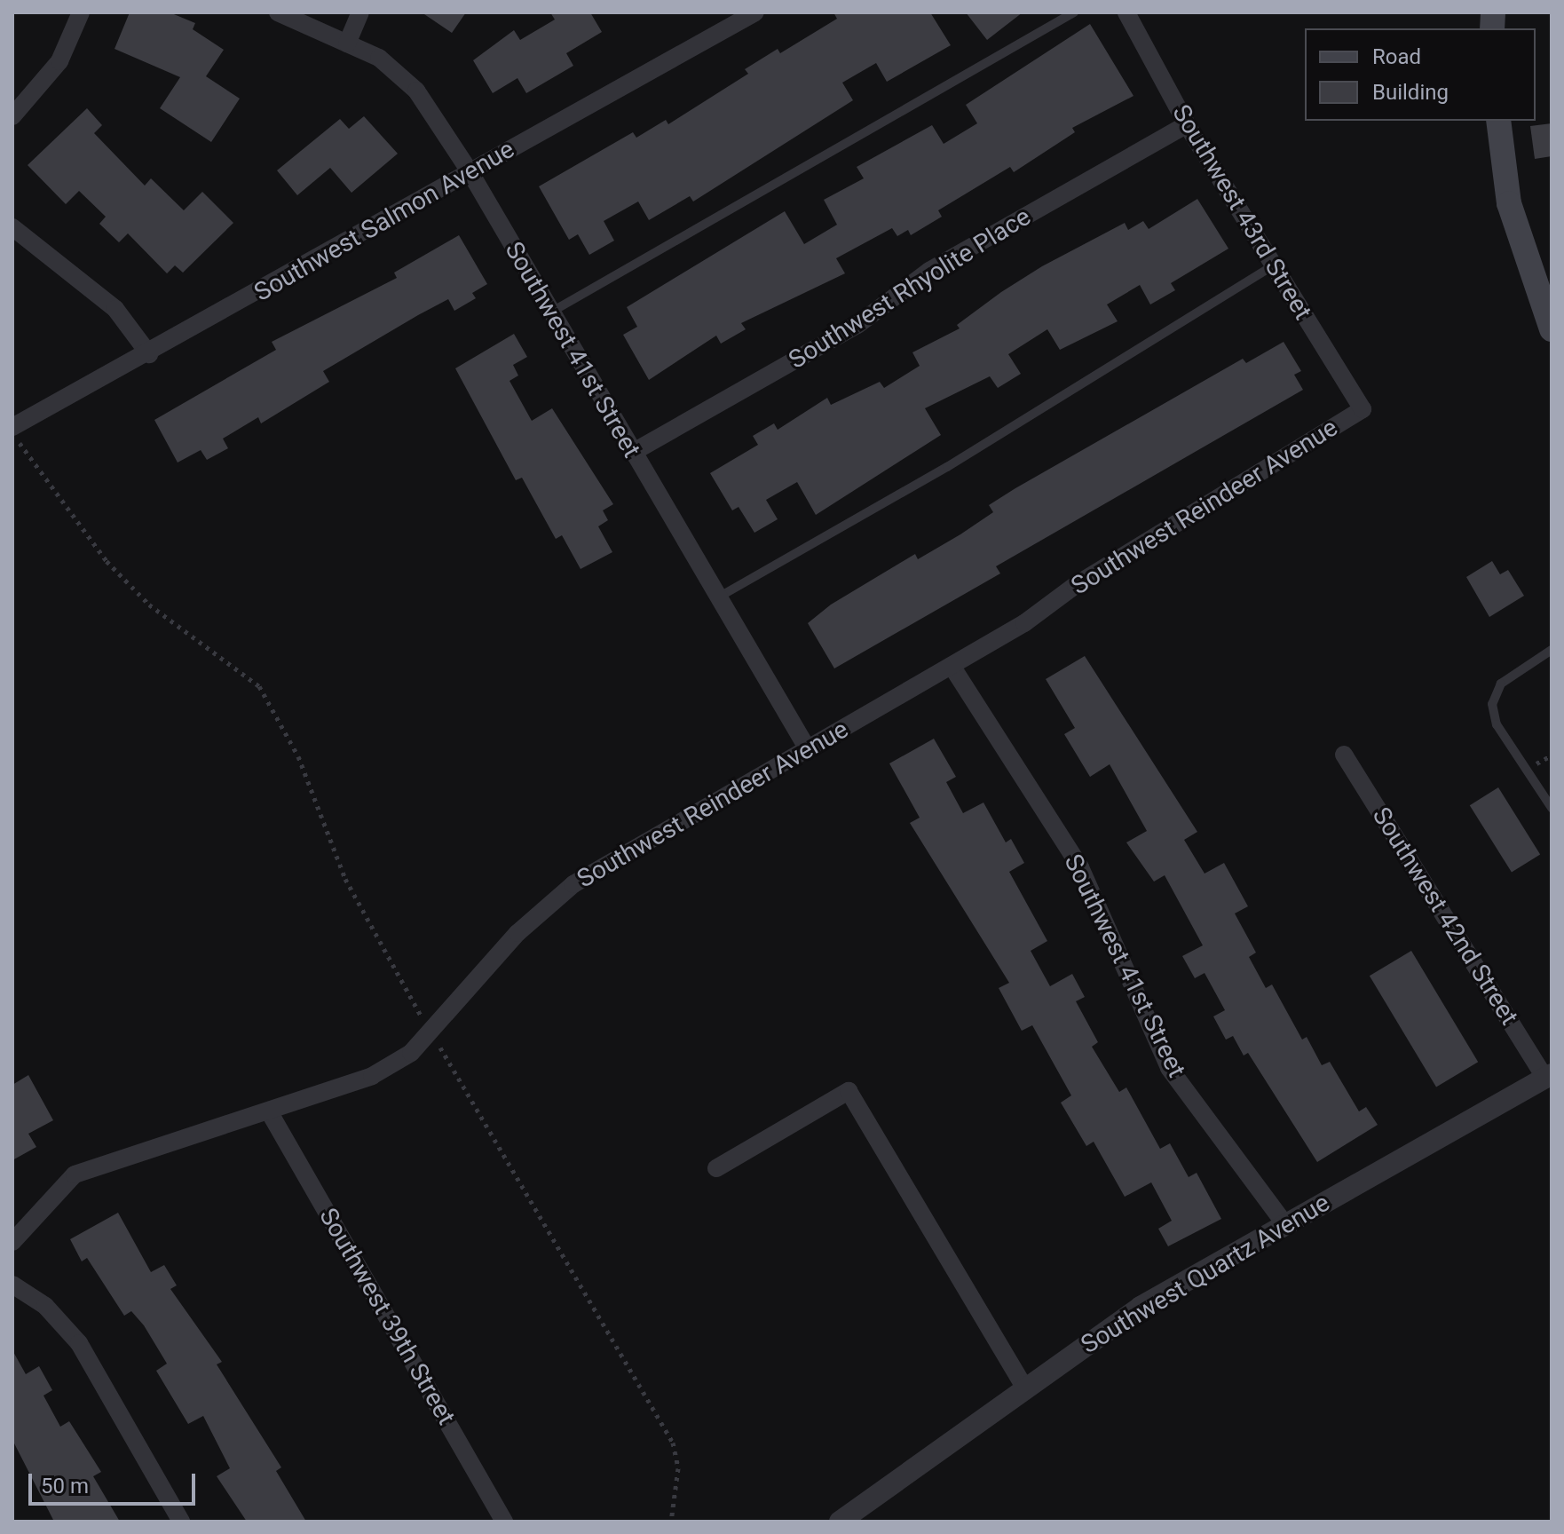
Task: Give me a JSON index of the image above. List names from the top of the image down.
{
  "streets": {
    "street": [
      "Southwest 43rd Street",
      "Southwest Salmon Avenue",
      "Southwest Rhyolite Place",
      "Southwest 41st Street",
      "Southwest Reindeer Avenue",
      "Southwest 42nd Street",
      "Southwest Quartz Avenue",
      "Southwest 39th Street"
    ]
  },
  "crossings": [
    ["Southwest 43rd Street", "Southwest Rhyolite Place"],
    ["Southwest 43rd Street", "Southwest Reindeer Avenue"],
    ["Southwest Salmon Avenue", "Southwest 41st Street"],
    ["Southwest Rhyolite Place", "Southwest 41st Street"],
    ["Southwest 41st Street", "Southwest Reindeer Avenue"],
    ["Southwest 41st Street", "Southwest Quartz Avenue"],
    ["Southwest Reindeer Avenue", "Southwest 39th Street"],
    ["Southwest 42nd Street", "Southwest Quartz Avenue"]
  ],
  "legend": ["Road", "Building"],
  "scale_bar": "50 m"
}
